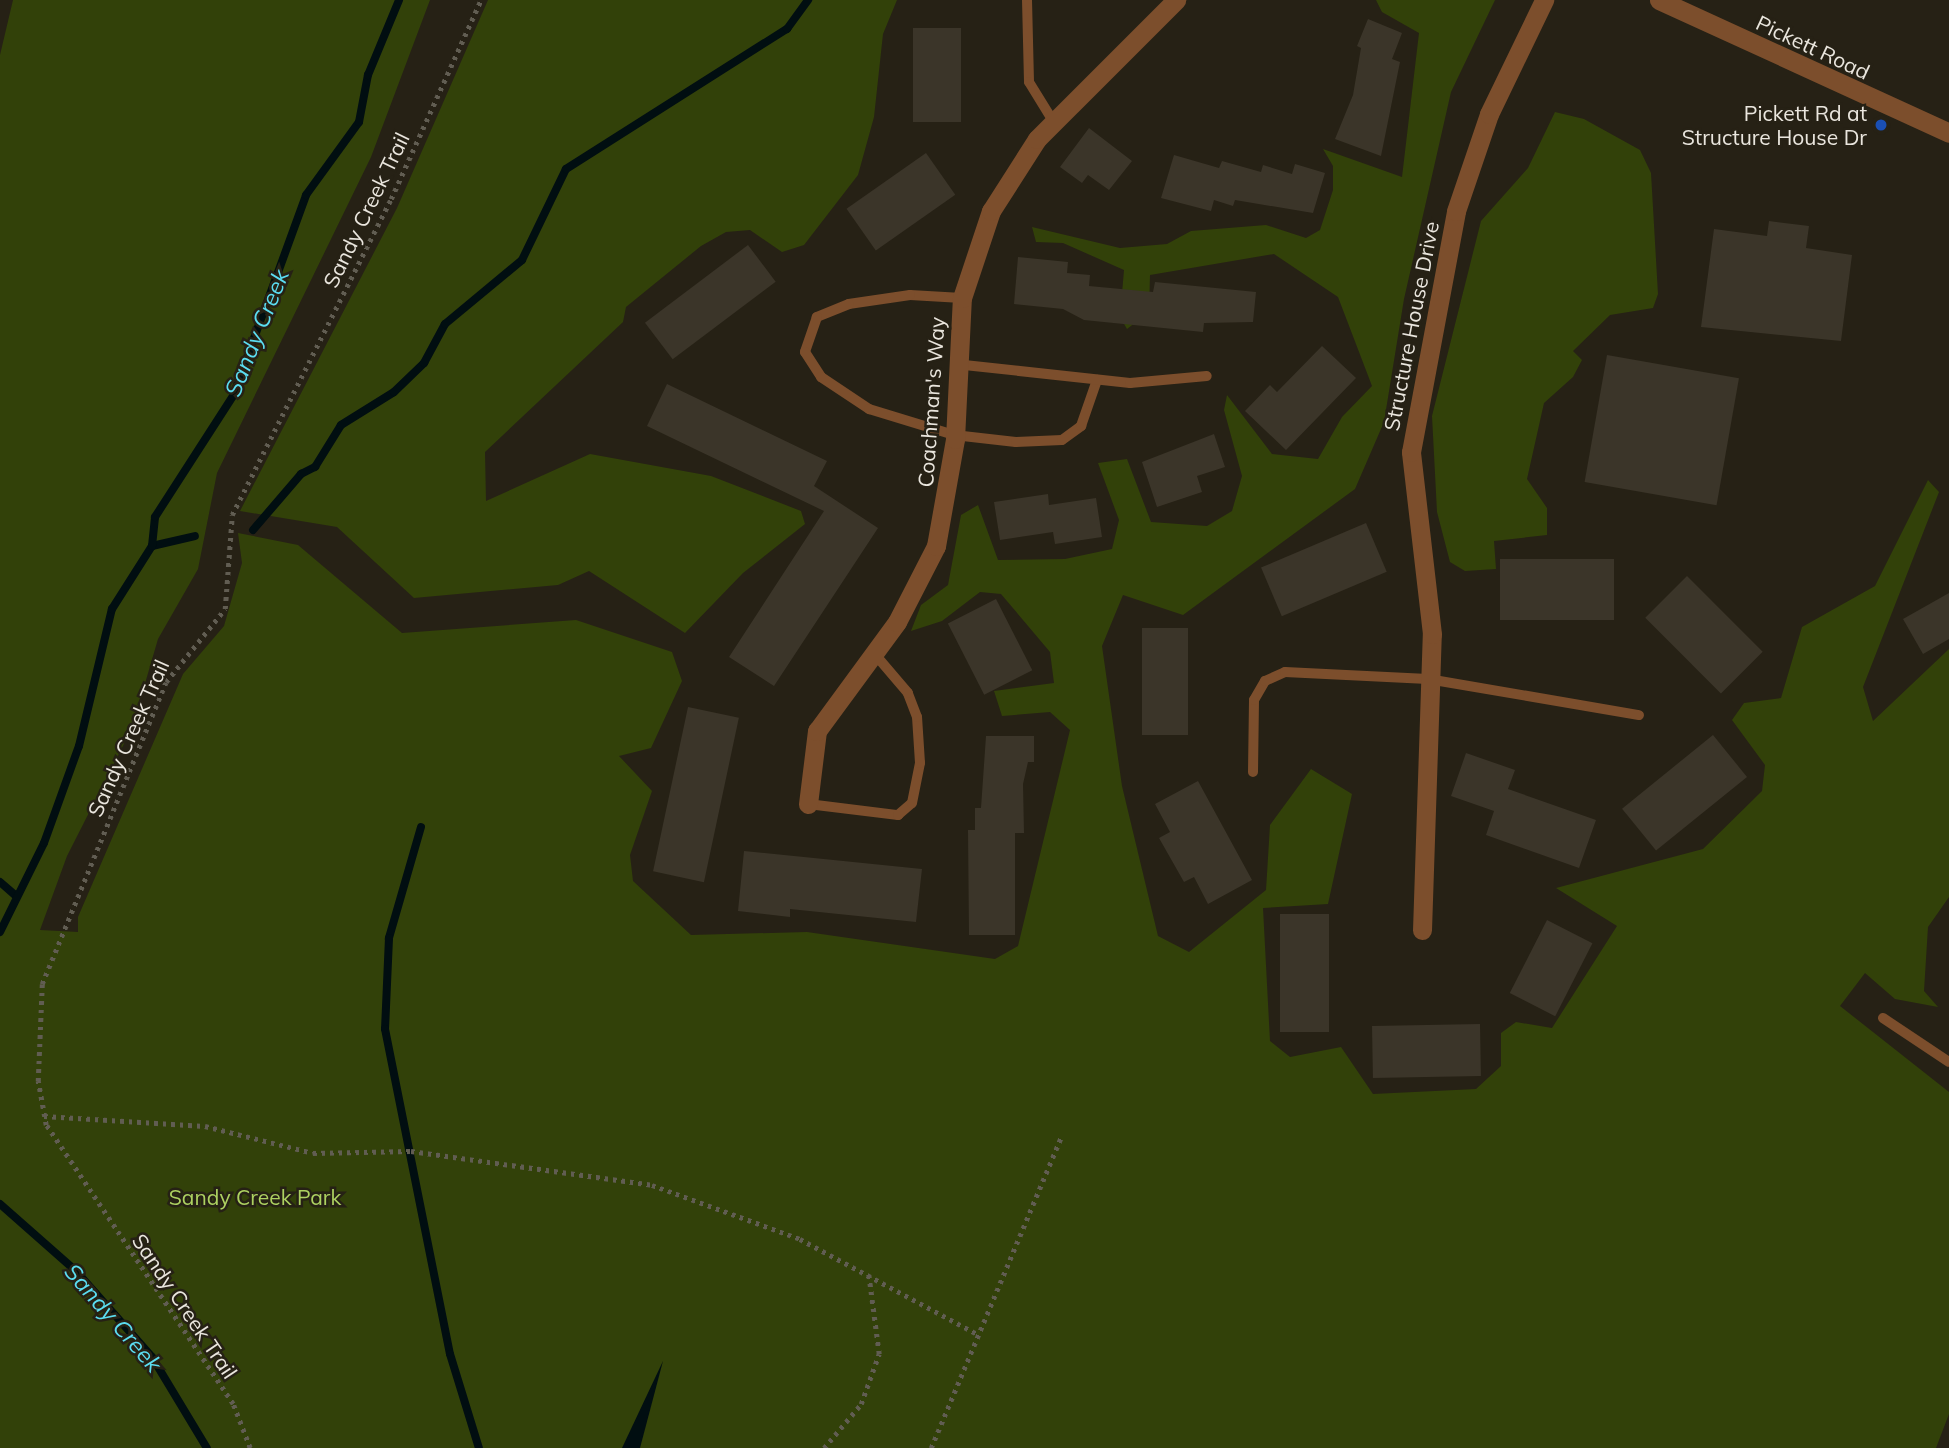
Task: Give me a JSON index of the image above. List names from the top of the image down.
{
  "streets": {
    "street": ["Pickett Road", "Structure House Drive", "Coachman's Way"],
    "path": ["Sandy Creek Trail"]
  },
  "water": ["Sandy Creek"],
  "parks": ["Sandy Creek Park"],
  "places": ["Pickett Rd at Structure House Dr"]
}
